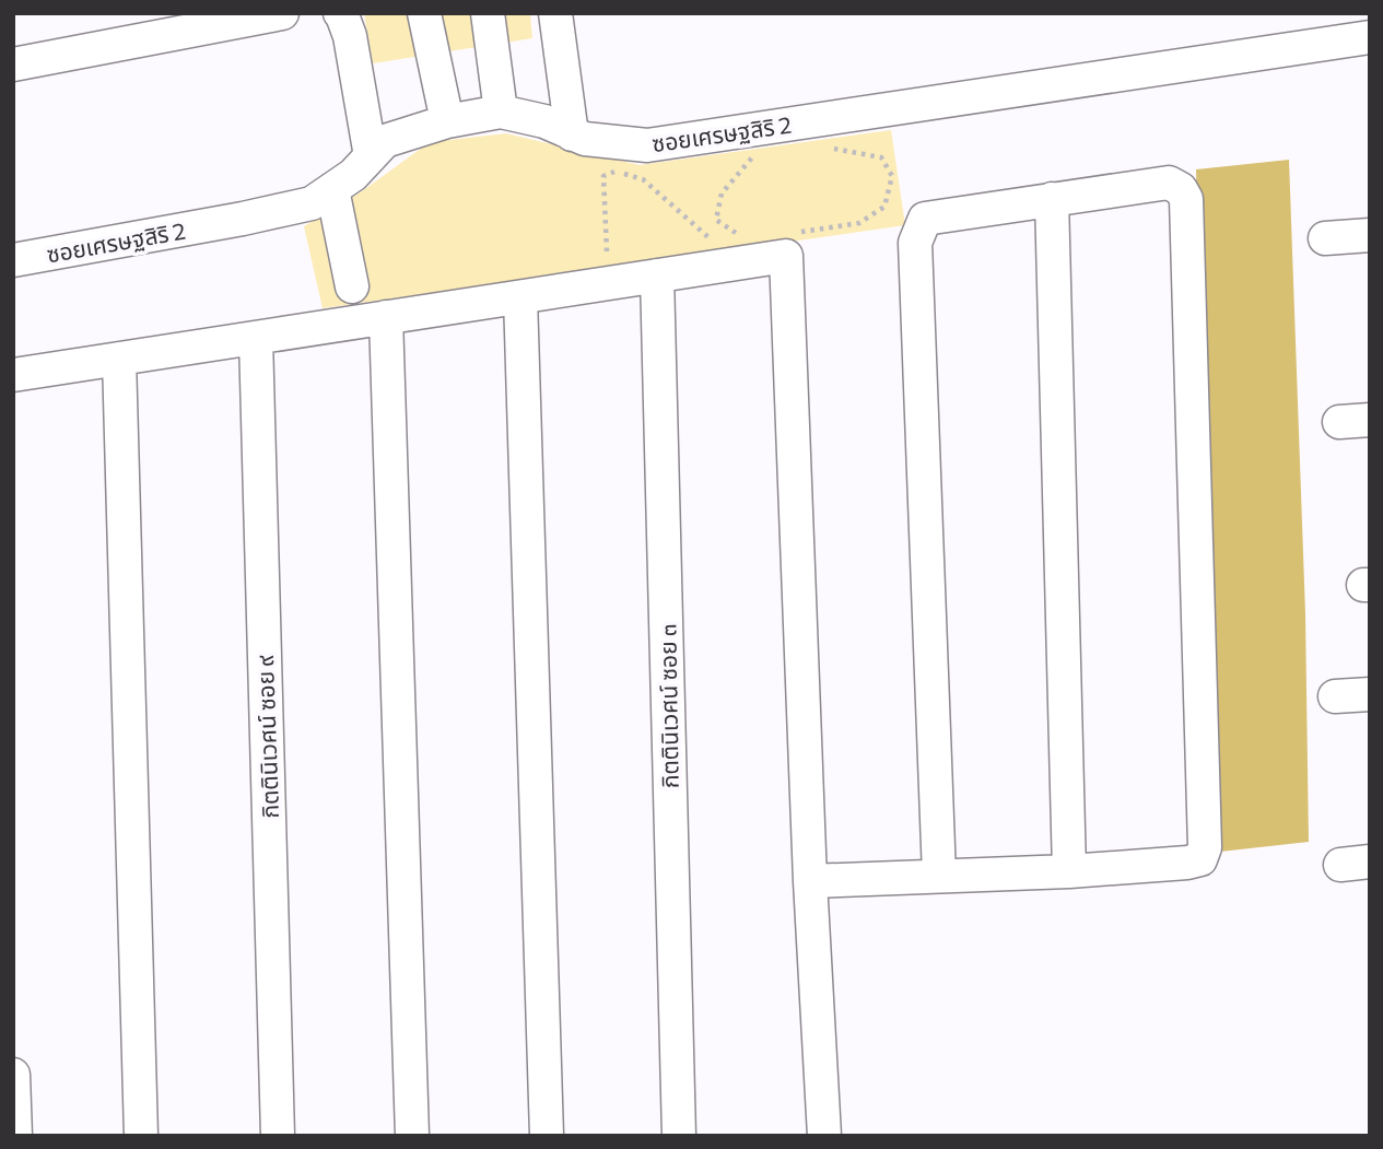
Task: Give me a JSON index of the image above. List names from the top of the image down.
{
  "streets": {
    "street": ["ซอยเศรษฐสิริ 2", "กิตตินิเวศน์ ซอย ๓", "กิตตินิเวศน์ ซอย ๙"]
  }
}
